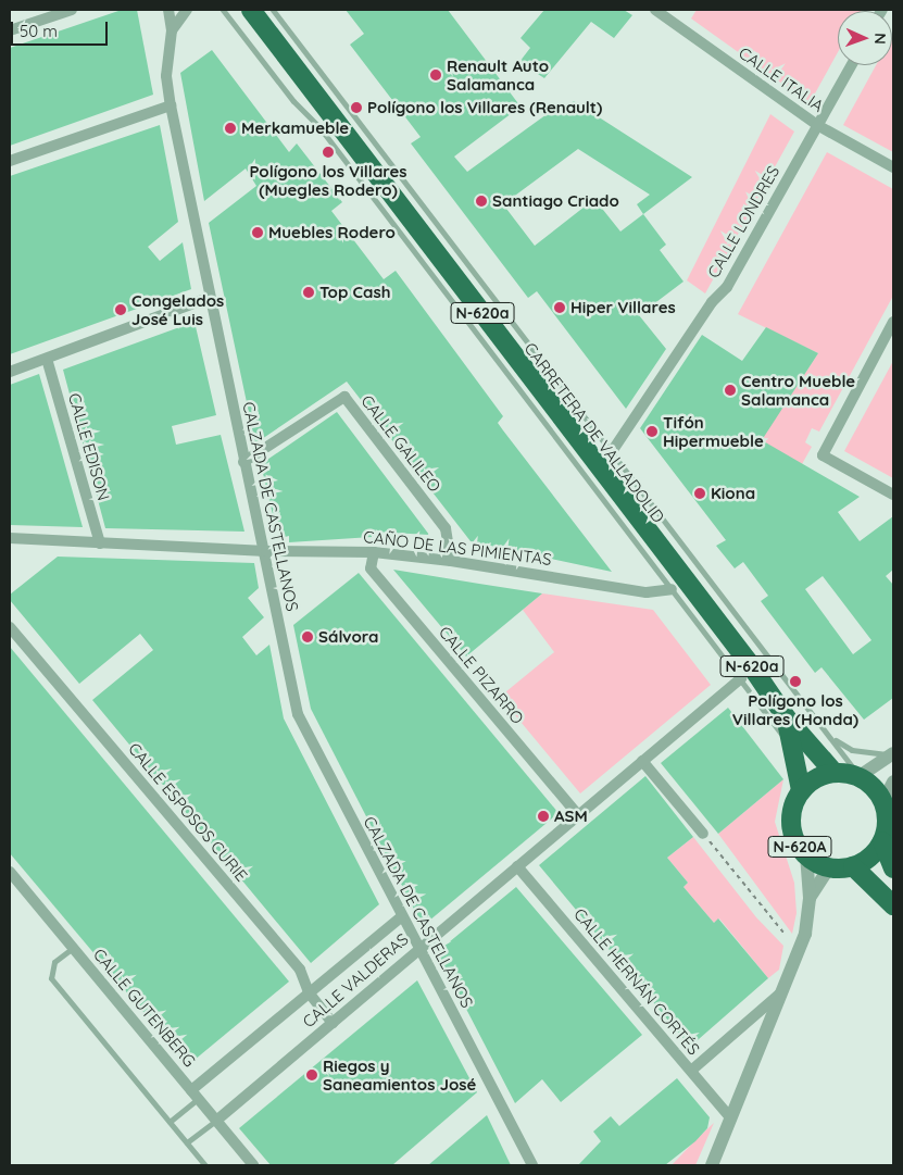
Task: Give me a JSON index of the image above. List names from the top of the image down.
{
  "streets": {
    "highway": ["N-620a", "CARRETERA DE VALLADOLID", "N-620A"],
    "street": [
      "CALLE ITALIA",
      "CALLE LONDRES",
      "CALLE GALILEO",
      "CALLE EDISON",
      "CALZADA DE CASTELLANOS",
      "CAÑO DE LAS PIMIENTAS",
      "CALLE PIZARRO",
      "CALLE ESPOSOS CURIE",
      "CALLE VALDERAS",
      "CALLE HERNÁN CORTÉS",
      "CALLE GUTENBERG"
    ]
  },
  "crossings": [
    ["CALLE ITALIA", "CALLE LONDRES"],
    ["CALLE LONDRES", "CARRETERA DE VALLADOLID"],
    ["CARRETERA DE VALLADOLID", "CAÑO DE LAS PIMIENTAS"],
    ["CARRETERA DE VALLADOLID", "N-620A"],
    ["CARRETERA DE VALLADOLID", "CALLE VALDERAS"],
    ["CALLE GALILEO", "CALZADA DE CASTELLANOS"],
    ["CALLE GALILEO", "CAÑO DE LAS PIMIENTAS"],
    ["CALLE EDISON", "CAÑO DE LAS PIMIENTAS"],
    ["CALZADA DE CASTELLANOS", "CAÑO DE LAS PIMIENTAS"],
    ["CALZADA DE CASTELLANOS", "CALLE VALDERAS"],
    ["CAÑO DE LAS PIMIENTAS", "CALLE PIZARRO"],
    ["CALLE PIZARRO", "CALLE VALDERAS"],
    ["CALLE ESPOSOS CURIE", "CALLE VALDERAS"],
    ["CALLE VALDERAS", "CALLE HERNÁN CORTÉS"],
    ["CALLE VALDERAS", "CALLE GUTENBERG"]
  ],
  "places": [
    "Renault Auto Salamanca",
    "Polígono los Villares (Renault)",
    "Merkamueble",
    "Polígono los Villares (Muegles Rodero)",
    "Santiago Criado",
    "Muebles Rodero",
    "Top Cash",
    "Hiper Villares",
    "Congelados José Luis",
    "Centro Mueble Salamanca",
    "Tifón Hipermueble",
    "Kiona",
    "Sálvora",
    "Polígono los Villares (Honda)",
    "ASM",
    "Riegos y Saneamientos José"
  ],
  "scale_bar": "50 m",
  "north": "right"
}
